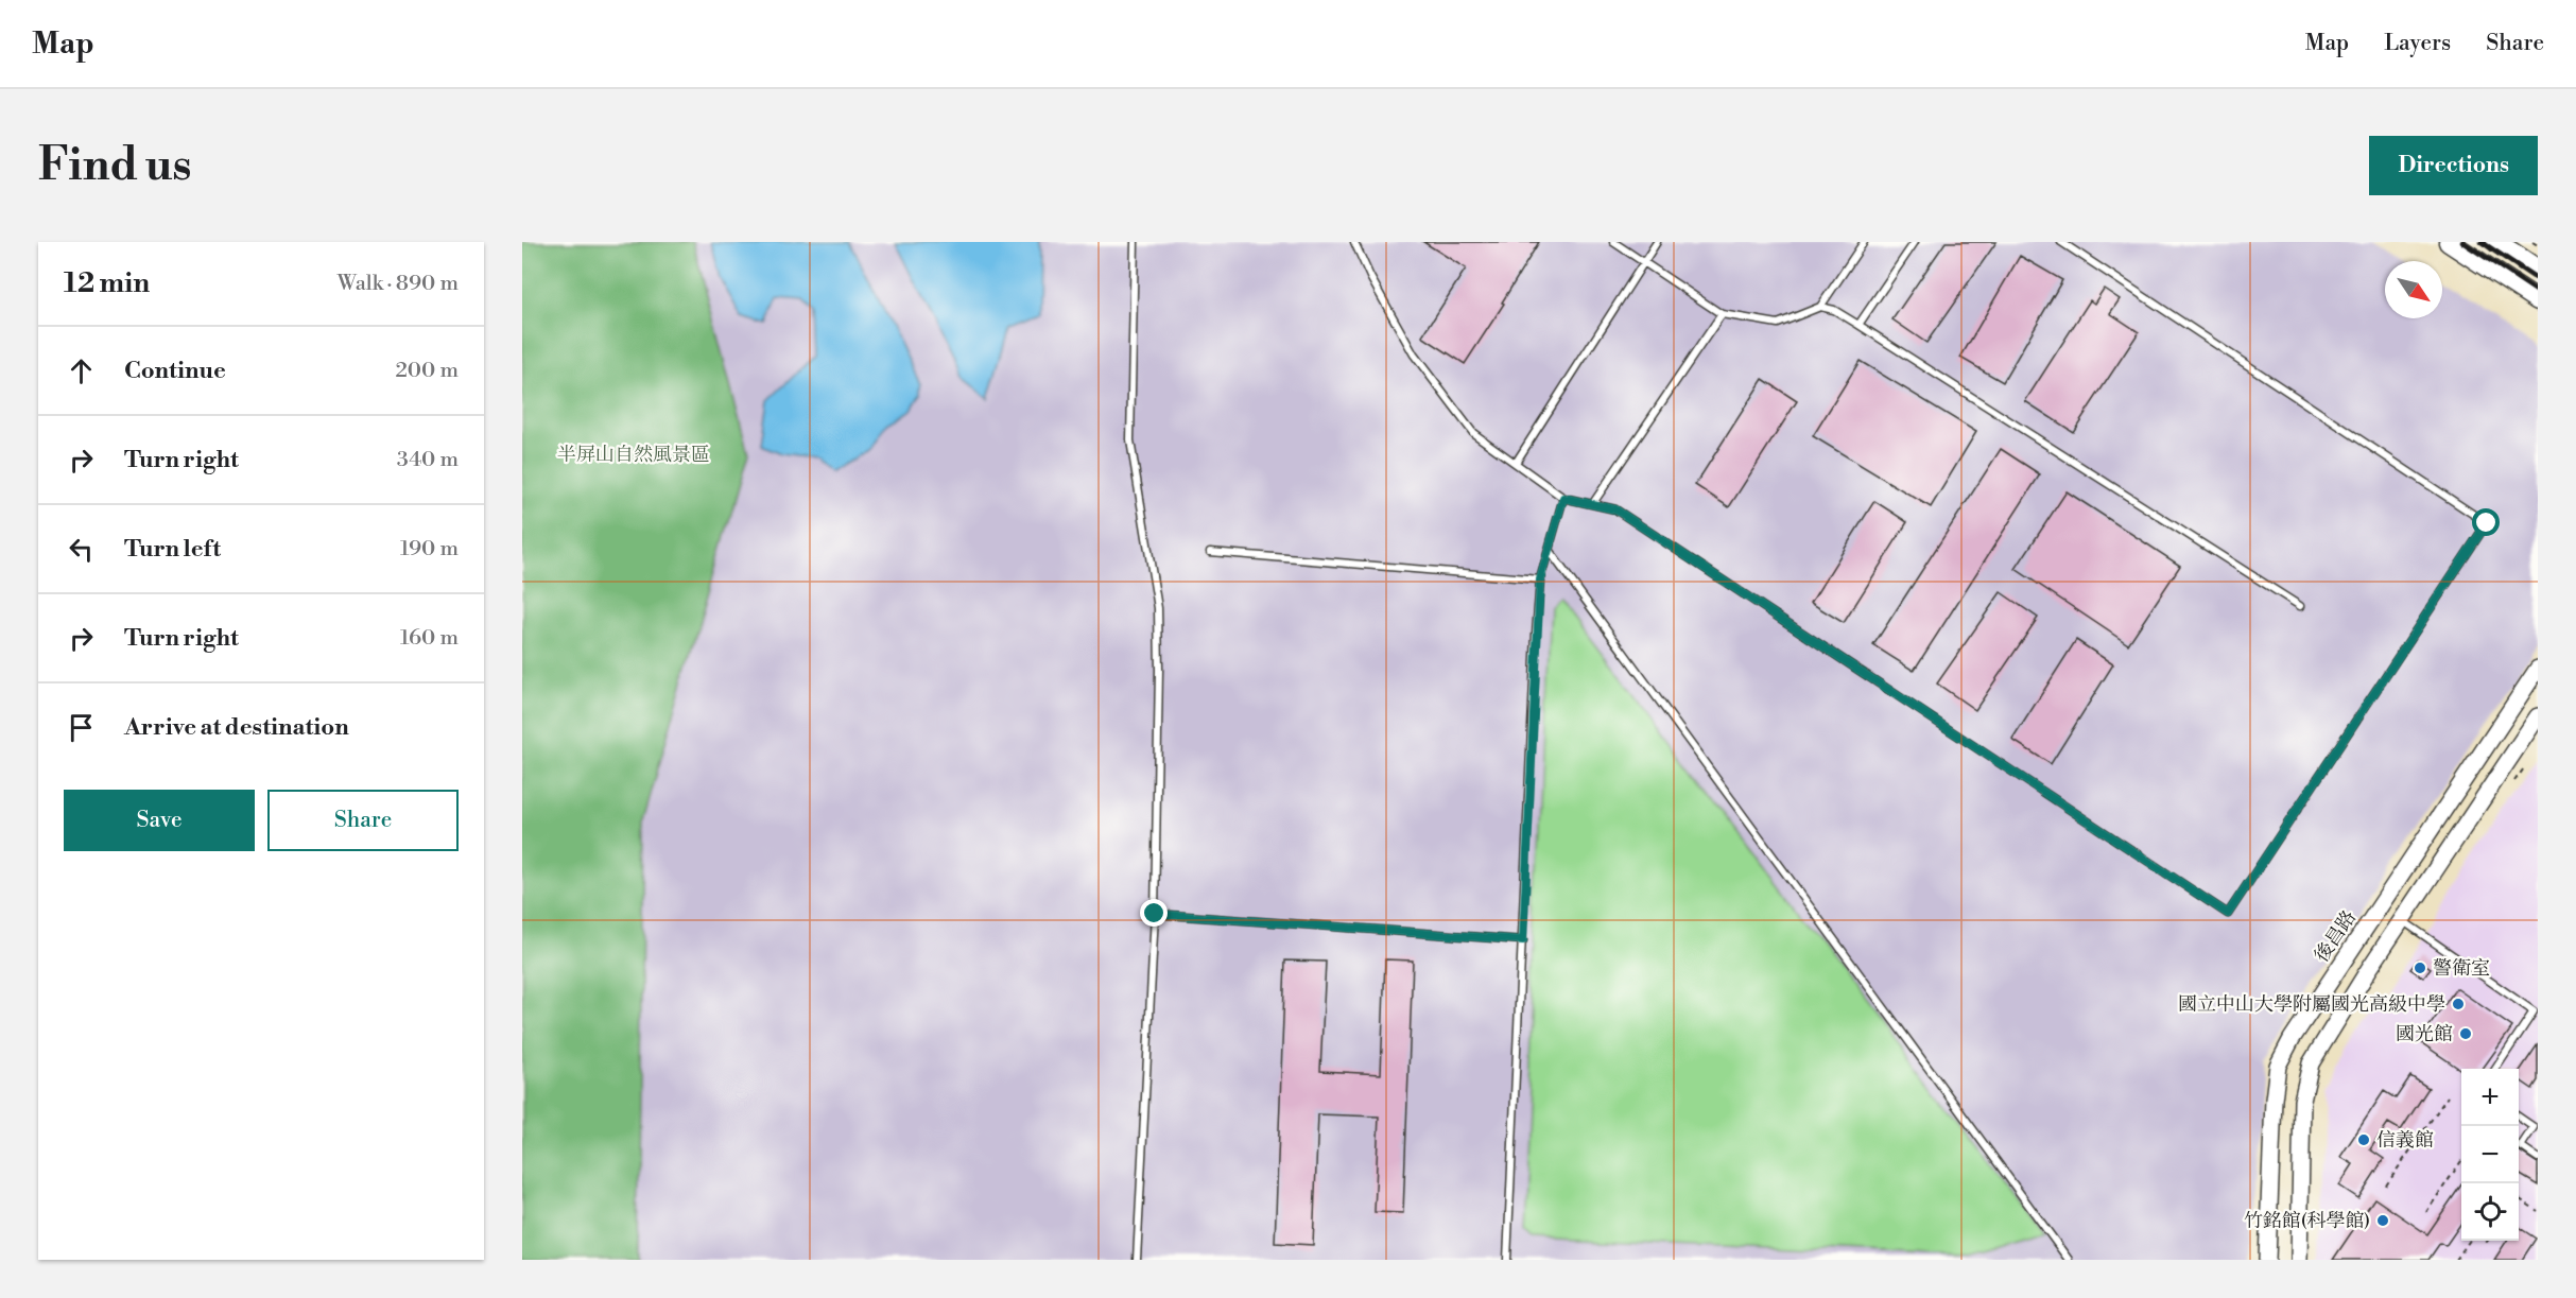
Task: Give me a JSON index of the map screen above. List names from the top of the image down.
{
  "streets": {
    "street": ["後昌路"]
  },
  "parks": ["半屏山自然風景區"],
  "places": [
    "警衛室",
    "國立中山大學附屬國光高級中學",
    "國光館",
    "信義館",
    "竹銘館(科學館)"
  ],
  "north": "bottom right",
  "page": {
    "header": "Map",
    "nav": ["Map", "Layers", "Share"],
    "buttons": [
      "Directions",
      ["Save", "Share"]
    ],
    "title": "Find us",
    "heading": ["12 min", "Walk · 890 m"],
    "list": [
      ["Continue", "200 m"],
      ["Turn right", "340 m"],
      ["Turn left", "190 m"],
      ["Turn right", "160 m"],
      "Arrive at destination"
    ],
    "map_buttons": ["+", "−"]
  }
}
